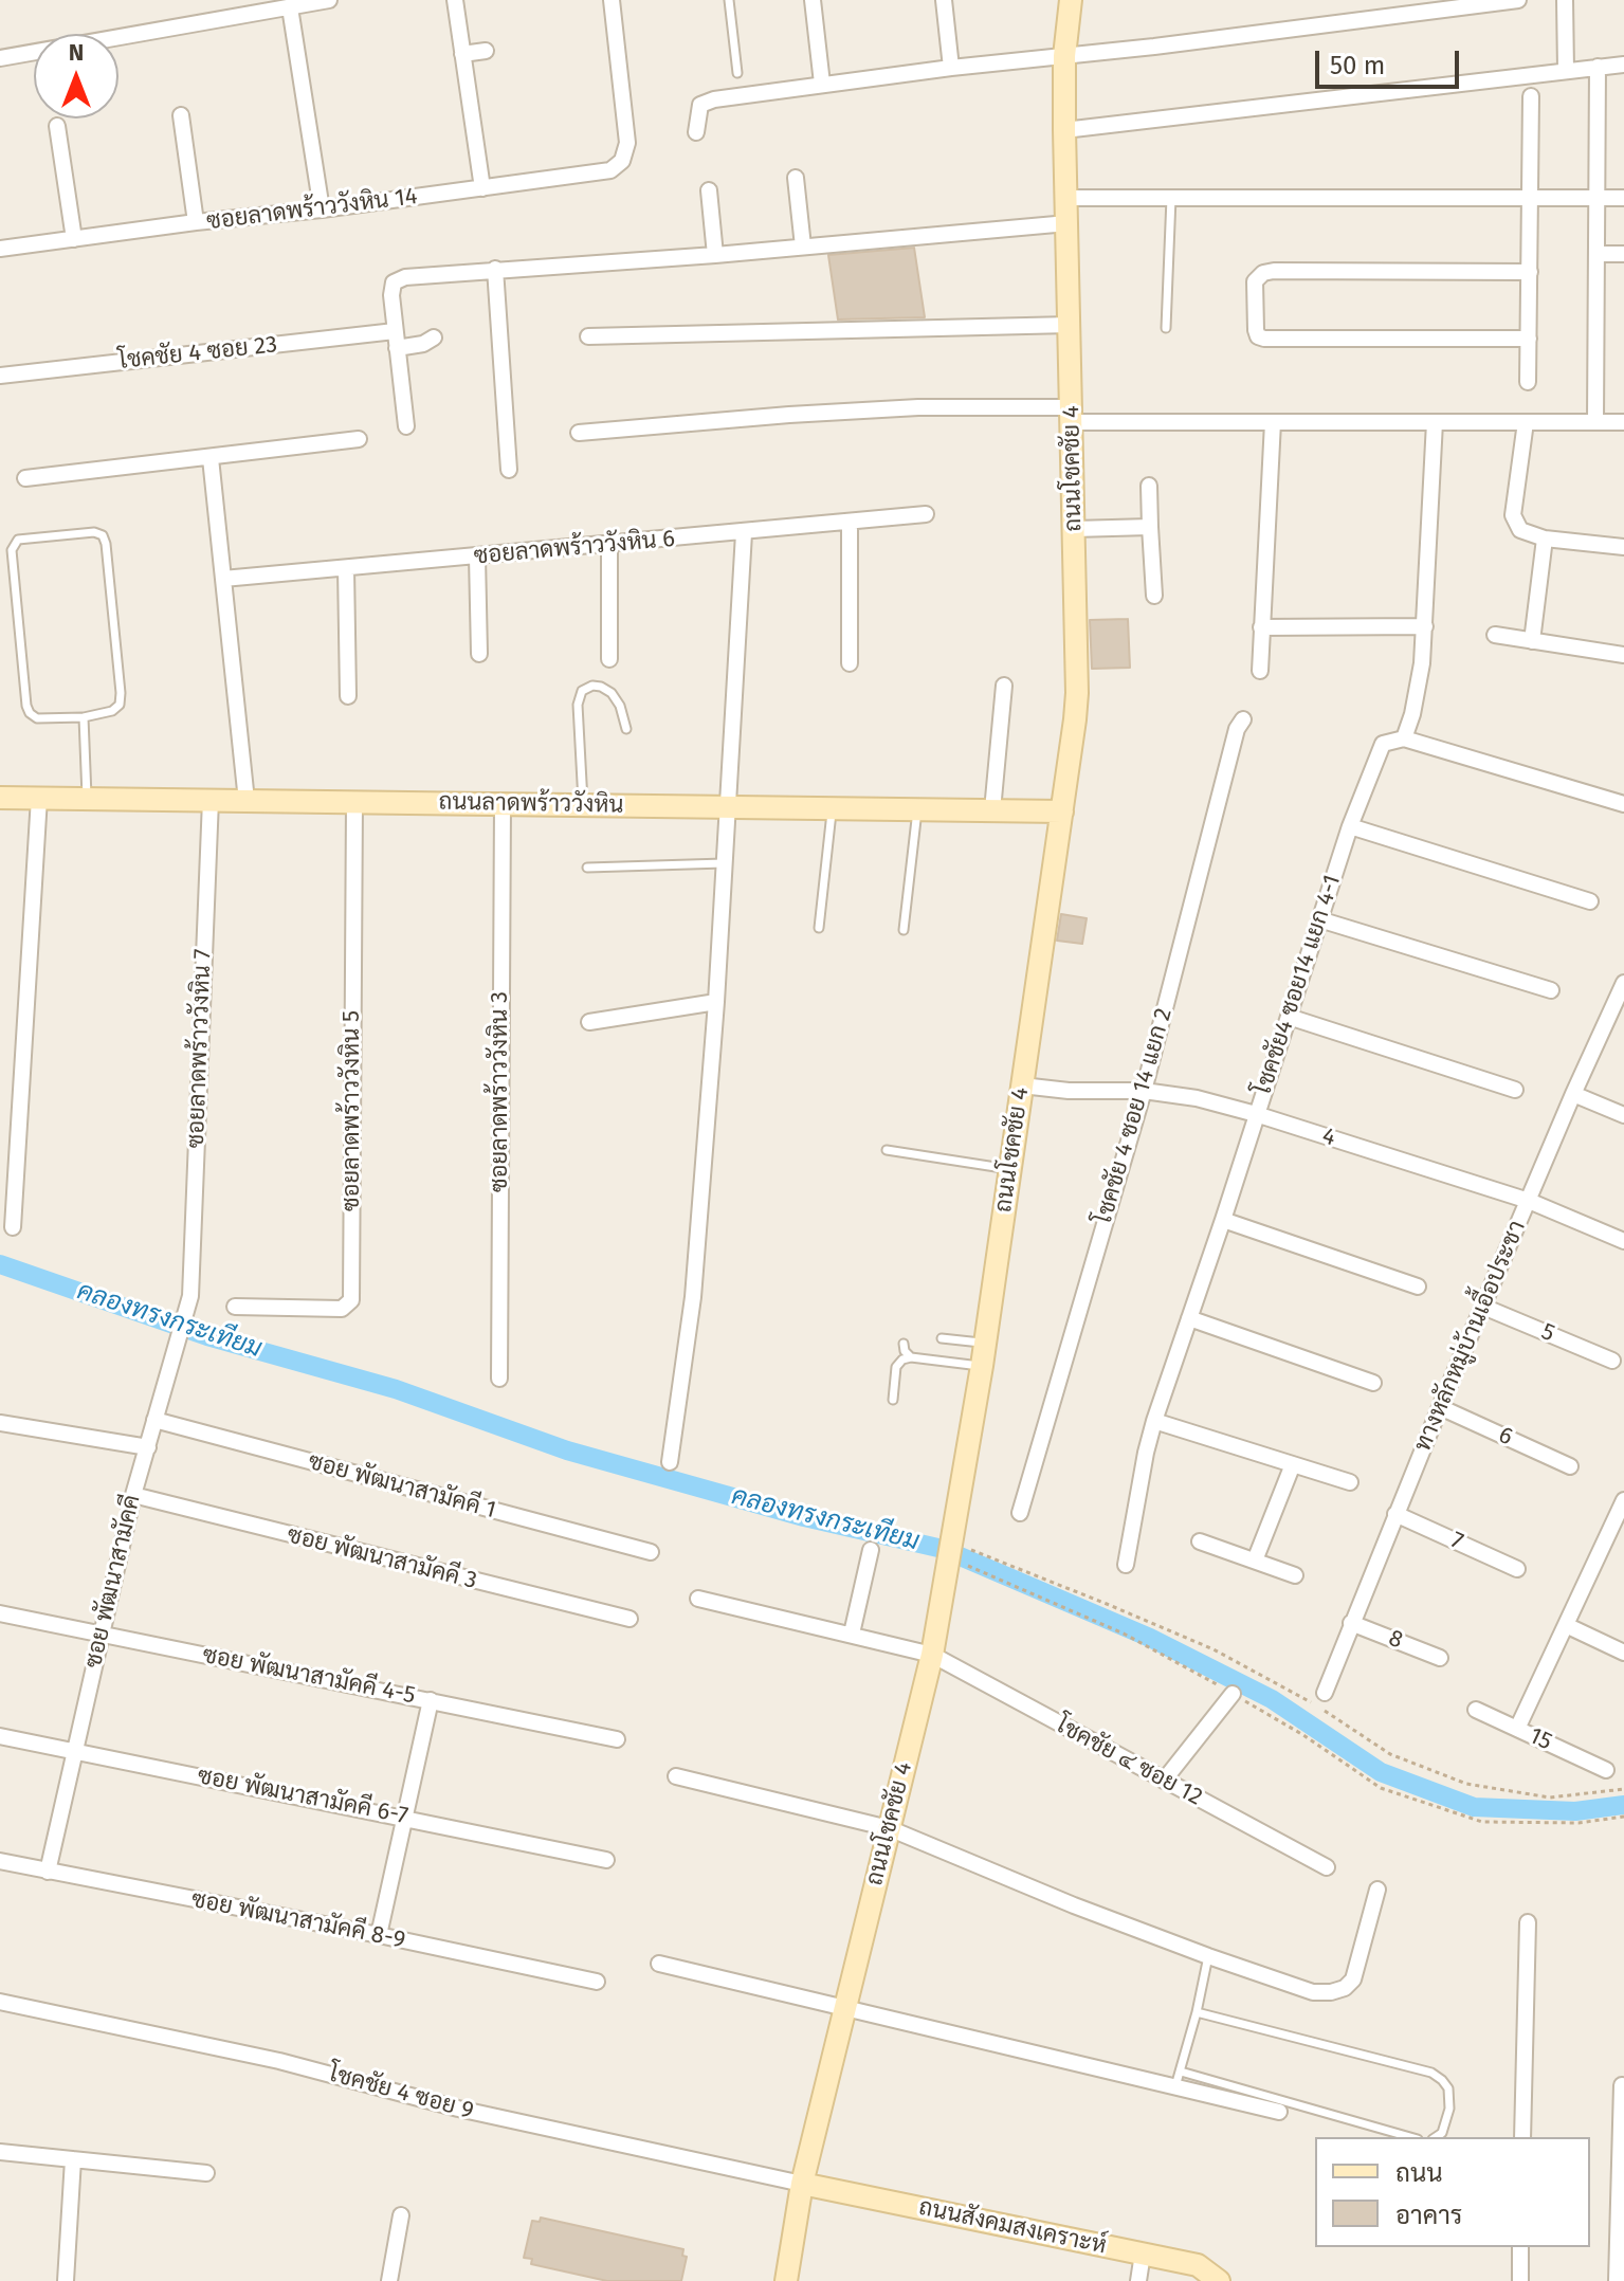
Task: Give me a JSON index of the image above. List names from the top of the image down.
{
  "streets": {
    "main road": ["ถนนโชคชัย 4", "ถนนลาดพร้าววังหิน", "ถนนสังคมสงเคราะห์"],
    "street": [
      "ซอยลาดพร้าววังหิน 14",
      "โชคชัย 4 ซอย 23",
      "ซอยลาดพร้าววังหิน 6",
      "โชคชัย4 ซอย14 แยก 4-1",
      "ซอยลาดพร้าววังหิน 7",
      "ซอยลาดพร้าววังหิน 3",
      "ซอยลาดพร้าววังหิน 5",
      "โชคชัย 4 ซอย 14 แยก 2",
      "4",
      "5",
      "ทางหลักหมู่บ้านเอื้อประชา",
      "6",
      "ซอย พัฒนาสามัคคี 1",
      "7",
      "ซอย พัฒนาสามัคคี 3",
      "ซอย พัฒนาสามัคคี",
      "8",
      "ซอย พัฒนาสามัคคี 4-5",
      "15",
      "โชคชัย ๔ ซอย 12",
      "ซอย พัฒนาสามัคคี 6-7",
      "ซอย พัฒนาสามัคคี 8-9",
      "โชคชัย 4 ซอย 9"
    ]
  },
  "crossings": [
    ["ถนนโชคชัย 4", "ถนนลาดพร้าววังหิน"],
    ["ถนนโชคชัย 4", "4"],
    ["ถนนโชคชัย 4", "โชคชัย ๔ ซอย 12"],
    ["ถนนโชคชัย 4", "โชคชัย 4 ซอย 9"],
    ["ถนนโชคชัย 4", "ถนนสังคมสงเคราะห์"],
    ["ถนนลาดพร้าววังหิน", "ซอยลาดพร้าววังหิน 7"],
    ["ถนนลาดพร้าววังหิน", "ซอยลาดพร้าววังหิน 3"],
    ["ถนนลาดพร้าววังหิน", "ซอยลาดพร้าววังหิน 5"],
    ["โชคชัย4 ซอย14 แยก 4-1", "4"],
    ["ซอยลาดพร้าววังหิน 7", "ซอย พัฒนาสามัคคี"],
    ["โชคชัย 4 ซอย 14 แยก 2", "4"],
    ["4", "ทางหลักหมู่บ้านเอื้อประชา"],
    ["5", "ทางหลักหมู่บ้านเอื้อประชา"],
    ["ทางหลักหมู่บ้านเอื้อประชา", "6"],
    ["ทางหลักหมู่บ้านเอื้อประชา", "7"],
    ["ทางหลักหมู่บ้านเอื้อประชา", "8"],
    ["ซอย พัฒนาสามัคคี 1", "ซอย พัฒนาสามัคคี"],
    ["ซอย พัฒนาสามัคคี 3", "ซอย พัฒนาสามัคคี"],
    ["ซอย พัฒนาสามัคคี", "ซอย พัฒนาสามัคคี 4-5"],
    ["ซอย พัฒนาสามัคคี", "ซอย พัฒนาสามัคคี 6-7"],
    ["ซอย พัฒนาสามัคคี", "ซอย พัฒนาสามัคคี 8-9"],
    ["โชคชัย 4 ซอย 9", "ถนนสังคมสงเคราะห์"]
  ],
  "water": ["คลองทรงกระเทียม"],
  "legend": ["ถนน", "อาคาร"],
  "scale_bar": "50 m",
  "north": "top"
}
